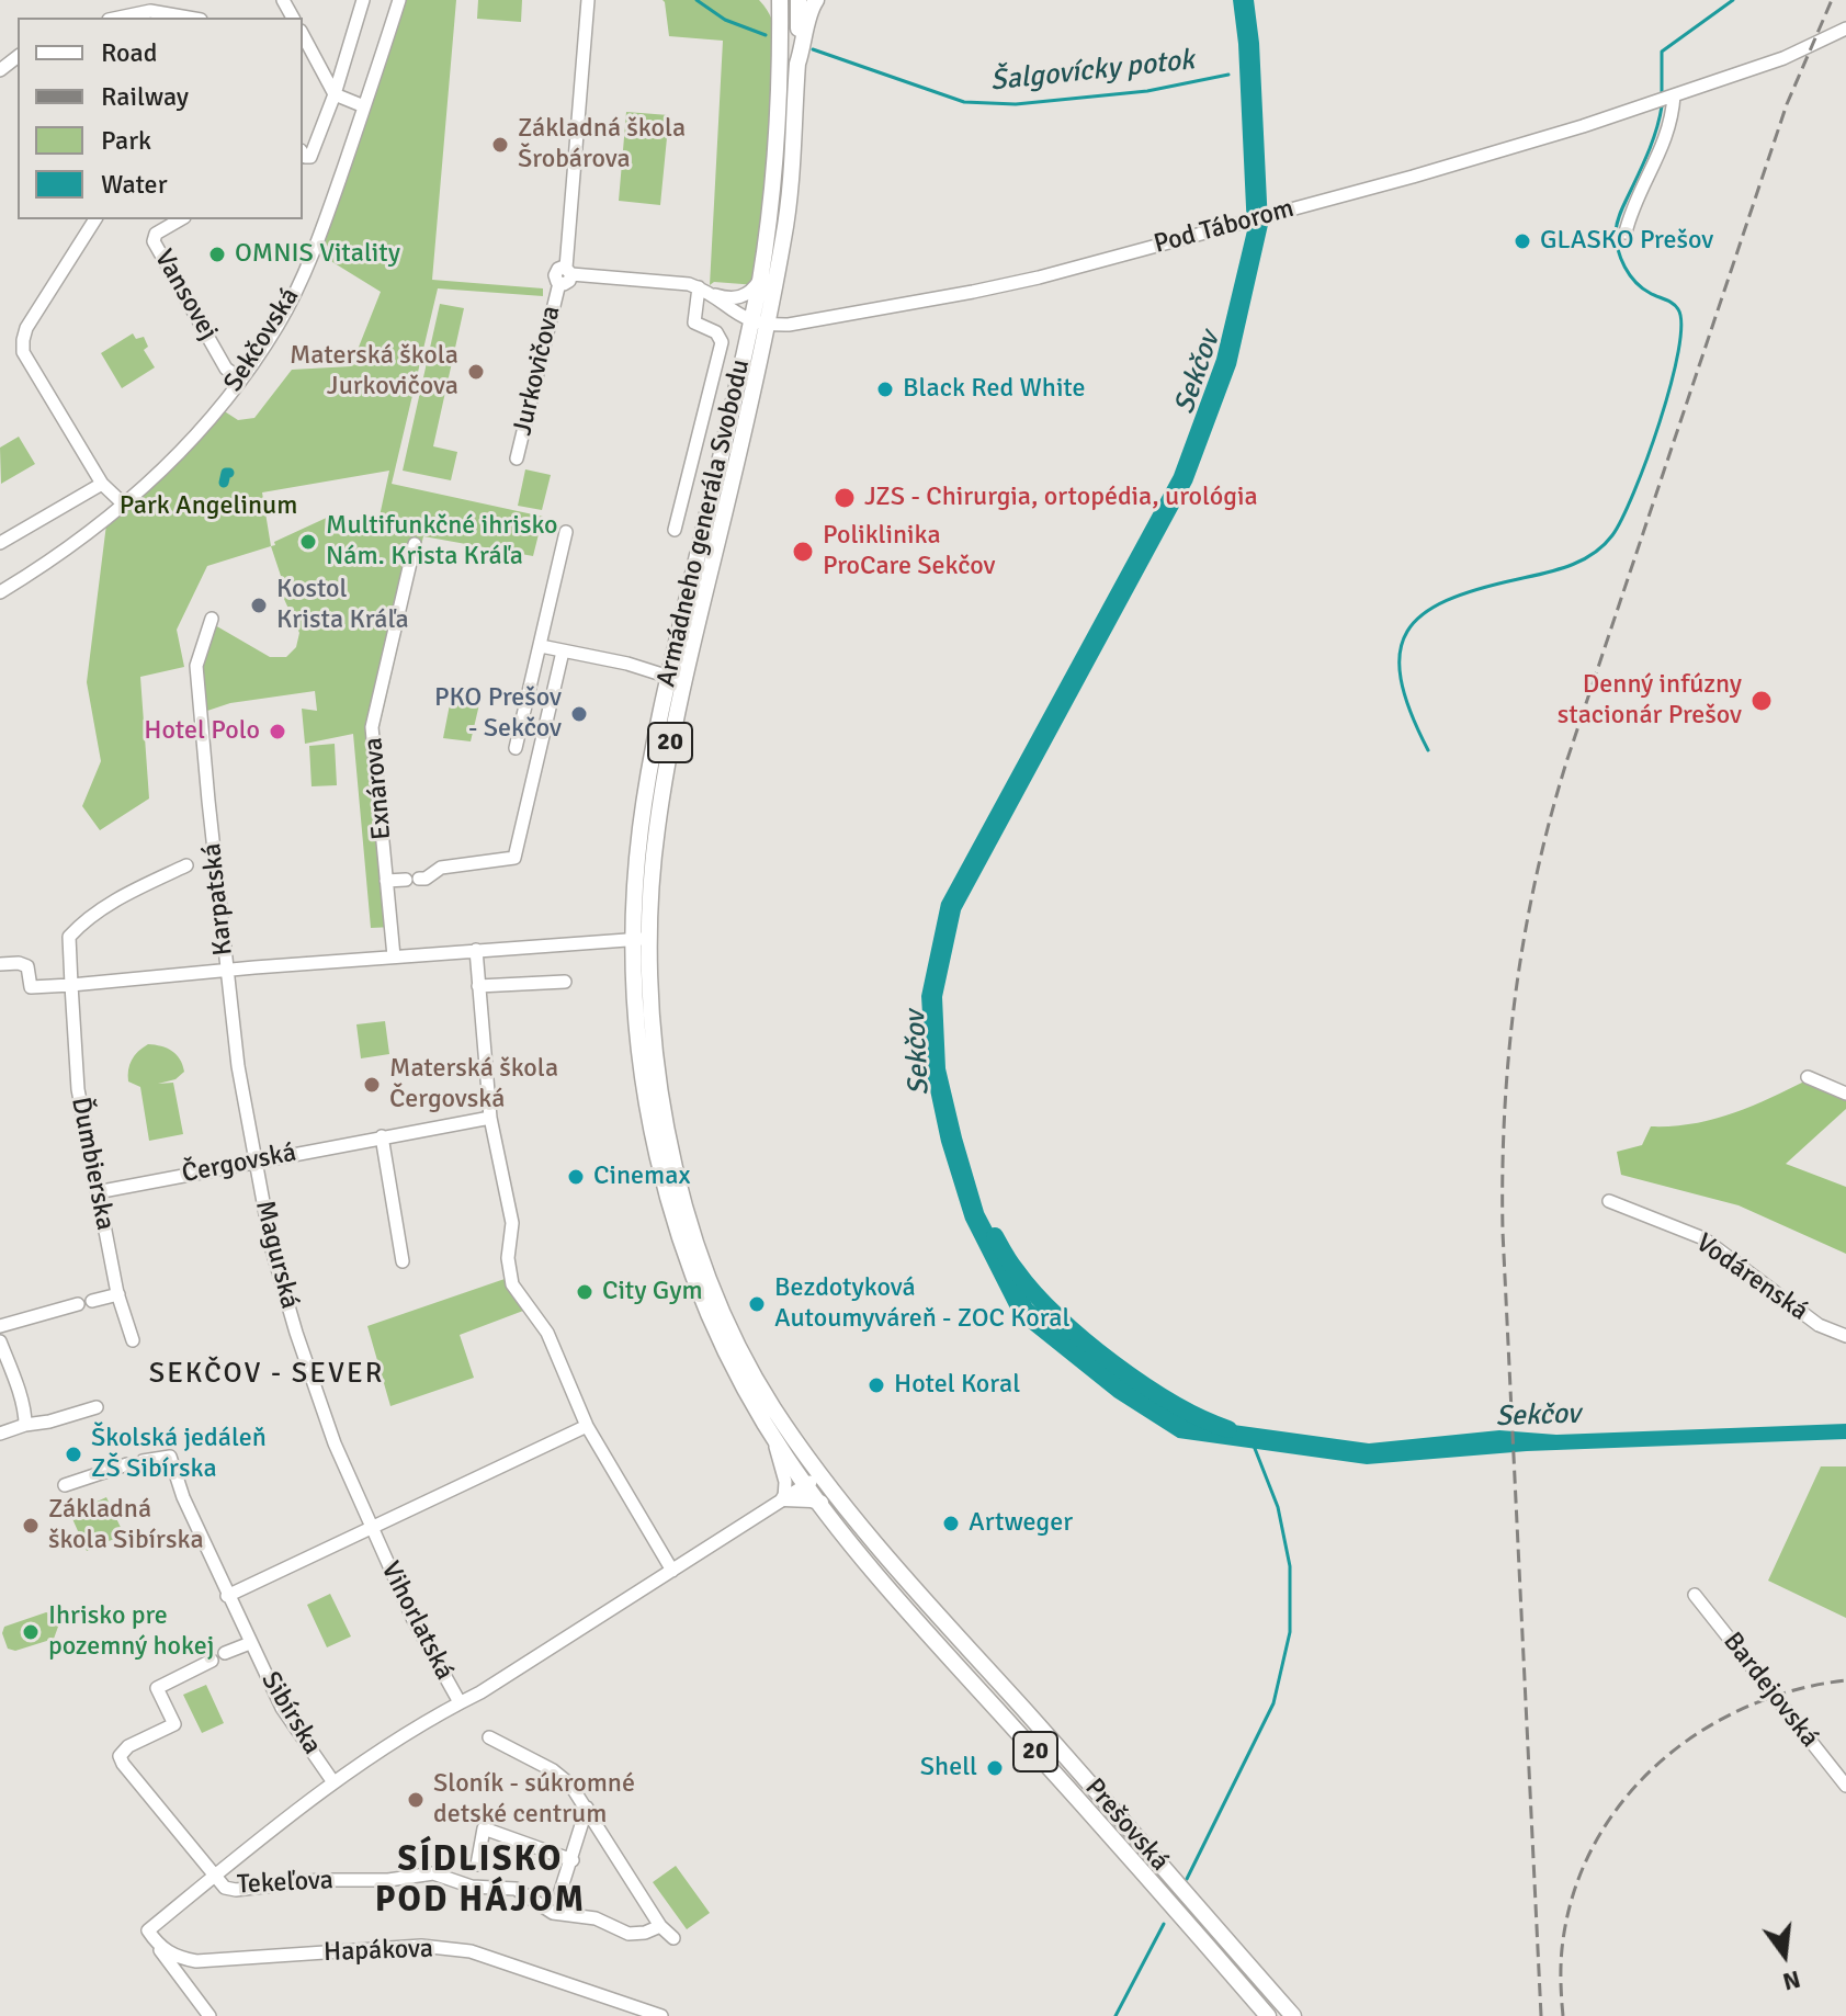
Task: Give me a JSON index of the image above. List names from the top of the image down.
{
  "streets": {
    "main road": ["Armádneho generála Svobodu", "20", "Prešovská"],
    "street": [
      "Pod Táborom",
      "Vansovej",
      "Sekčovská",
      "Jurkovičova",
      "Exnárova",
      "Karpatská",
      "Ďumbierska",
      "Čergovská",
      "Magurská",
      "Vodárenská",
      "Vihorlatská",
      "Bardejovská",
      "Sibírska",
      "Tekeľova",
      "Hapákova"
    ]
  },
  "crossings": [
    ["Pod Táborom", "Jurkovičova"],
    ["Pod Táborom", "Armádneho generála Svobodu"],
    ["Vansovej", "Sekčovská"],
    ["Jurkovičova", "Armádneho generála Svobodu"],
    ["Armádneho generála Svobodu", "Vihorlatská"],
    ["Armádneho generála Svobodu", "Prešovská"],
    ["Exnárova", "Karpatská"],
    ["Karpatská", "Magurská"],
    ["Ďumbierska", "Čergovská"],
    ["Čergovská", "Magurská"],
    ["Magurská", "Vihorlatská"],
    ["Vihorlatská", "Sibírska"],
    ["Vihorlatská", "Prešovská"],
    ["Sibírska", "Tekeľova"],
    ["Sibírska", "Hapákova"]
  ],
  "districts": ["SEKČOV - SEVER", "SÍDLISKO POD HÁJOM"],
  "water": ["Šalgovícky potok", "Sekčov"],
  "parks": ["Park Angelinum"],
  "places": [
    "Základná škola Šrobárova",
    "GLASKO Prešov",
    "OMNIS Vitality",
    "Materská škola Jurkovičova",
    "Black Red White",
    "JZS - Chirurgia, ortopédia, urológia",
    "Multifunkčné ihrisko Nám. Krista Kráľa",
    "Poliklinika ProCare Sekčov",
    "Kostol Krista Kráľa",
    "Denný infúzny stacionár Prešov",
    "PKO Prešov - Sekčov",
    "Hotel Polo",
    "Materská škola Čergovská",
    "Cinemax",
    "City Gym",
    "Bezdotyková Autoumyváreň - ZOC Koral",
    "Hotel Koral",
    "Školská jedáleň ZŠ Sibírska",
    "Artweger",
    "Základná škola Sibírska",
    "Ihrisko pre pozemný hokej",
    "Shell",
    "Sloník - súkromné detské centrum"
  ],
  "legend": [
    "Road",
    "Railway",
    "Park",
    "Water"
  ],
  "north": "bottom"
}
